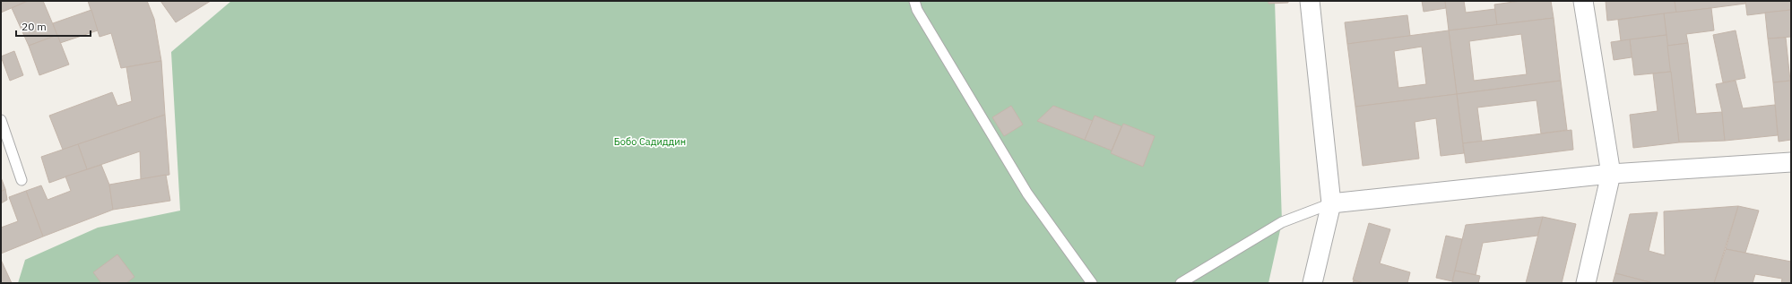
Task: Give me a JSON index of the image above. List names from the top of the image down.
{
  "parks": ["Бобо Садиддин"],
  "scale_bar": "20 m"
}
